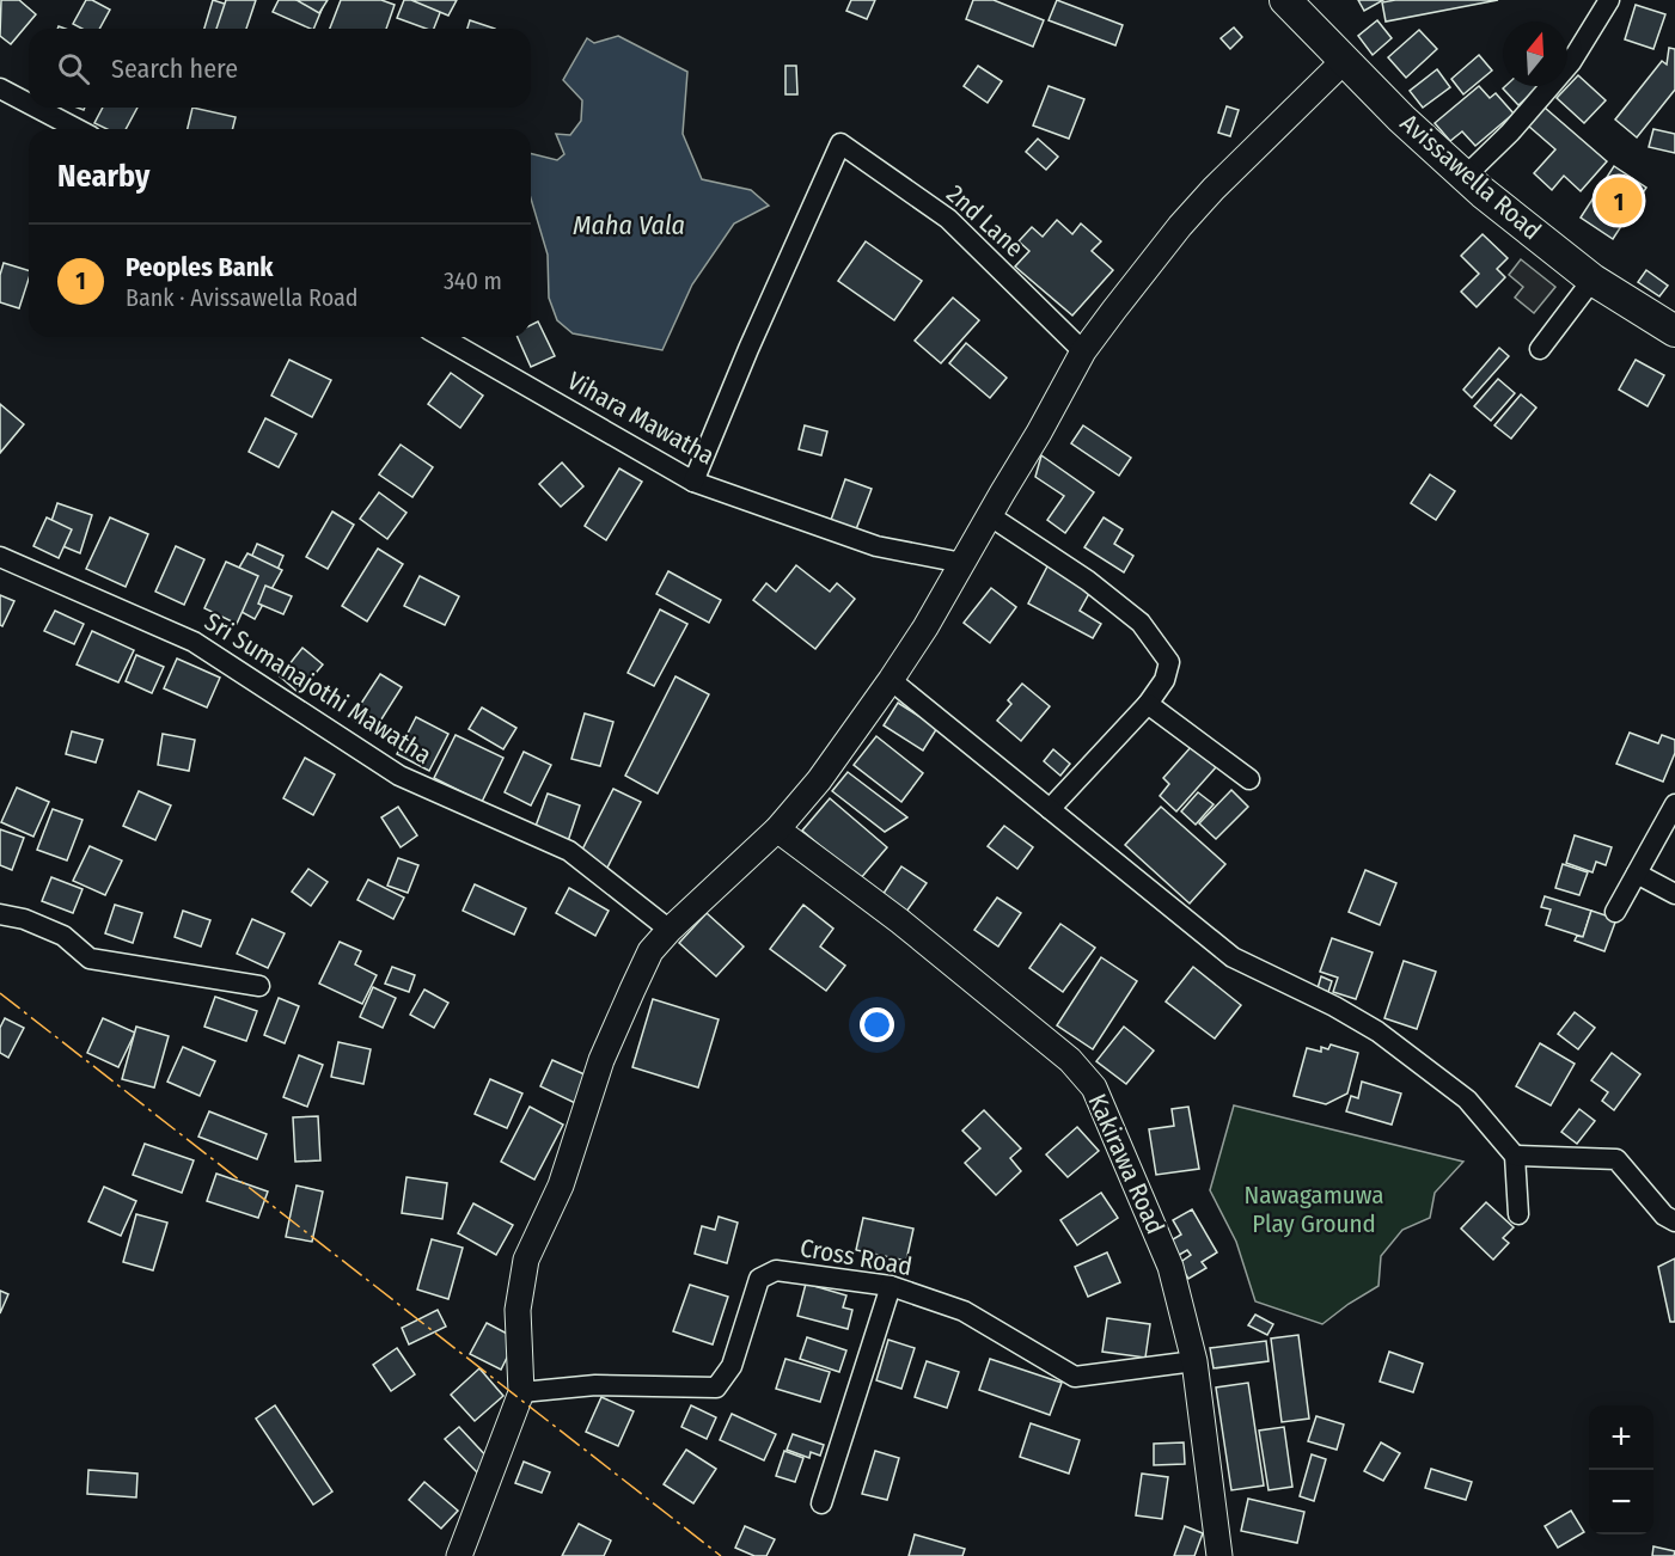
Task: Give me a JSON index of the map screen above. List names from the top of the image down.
{
  "streets": {
    "main road": ["Avissawella Road"],
    "street": [
      "2nd Lane",
      "Vihara Mawatha",
      "Sri Sumanajothi Mawatha",
      "Kakirawa Road",
      "Cross Road"
    ]
  },
  "crossings": [
    ["2nd Lane", "Vihara Mawatha"],
    ["Kakirawa Road", "Cross Road"]
  ],
  "water": ["Maha Vala"],
  "parks": ["Nawagamuwa Play Ground"],
  "north": "top",
  "page": {
    "search": "Search here",
    "heading": "Nearby",
    "pins": "1",
    "list": [
      {
        "mark": "1",
        "name": "Peoples Bank",
        "note": "Bank · Avissawella Road",
        "value": "340 m"
      }
    ],
    "map_buttons": ["+", "−"]
  }
}
